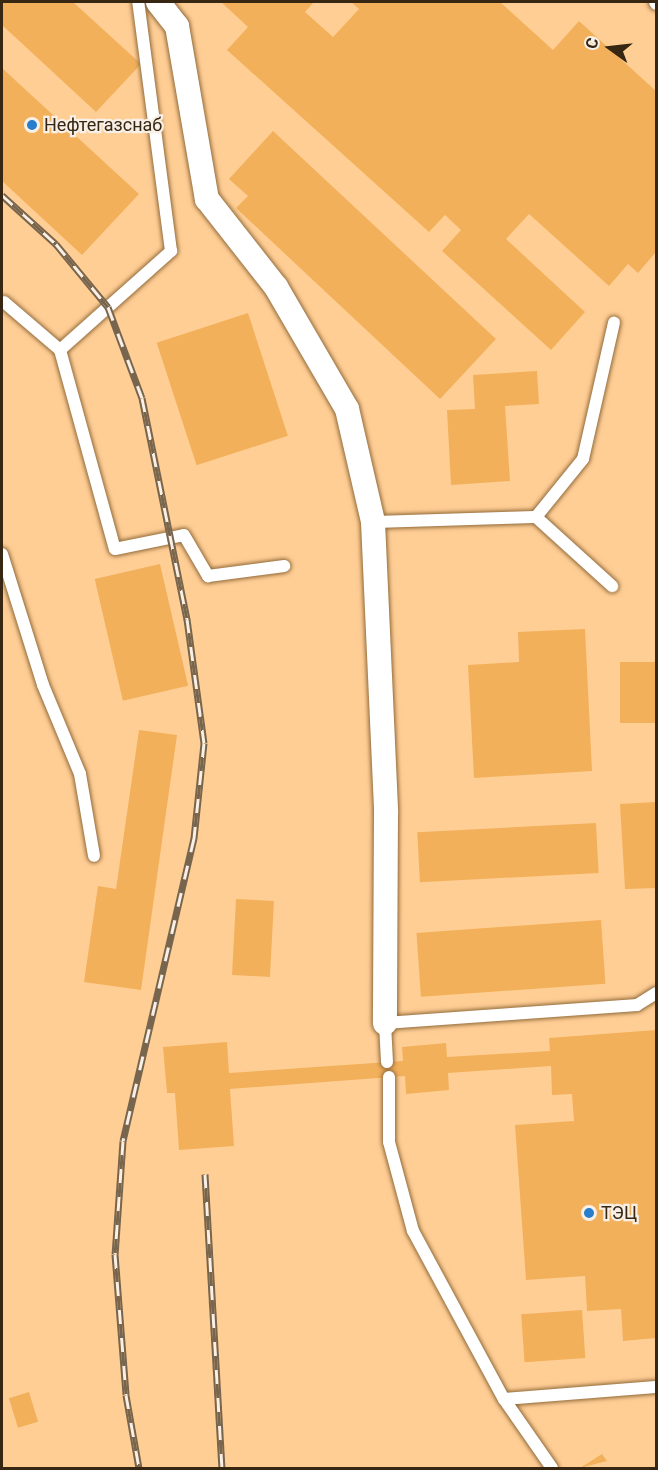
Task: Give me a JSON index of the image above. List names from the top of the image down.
{
  "places": ["Нефтегазснаб", "ТЭЦ"],
  "north": "left"
}
